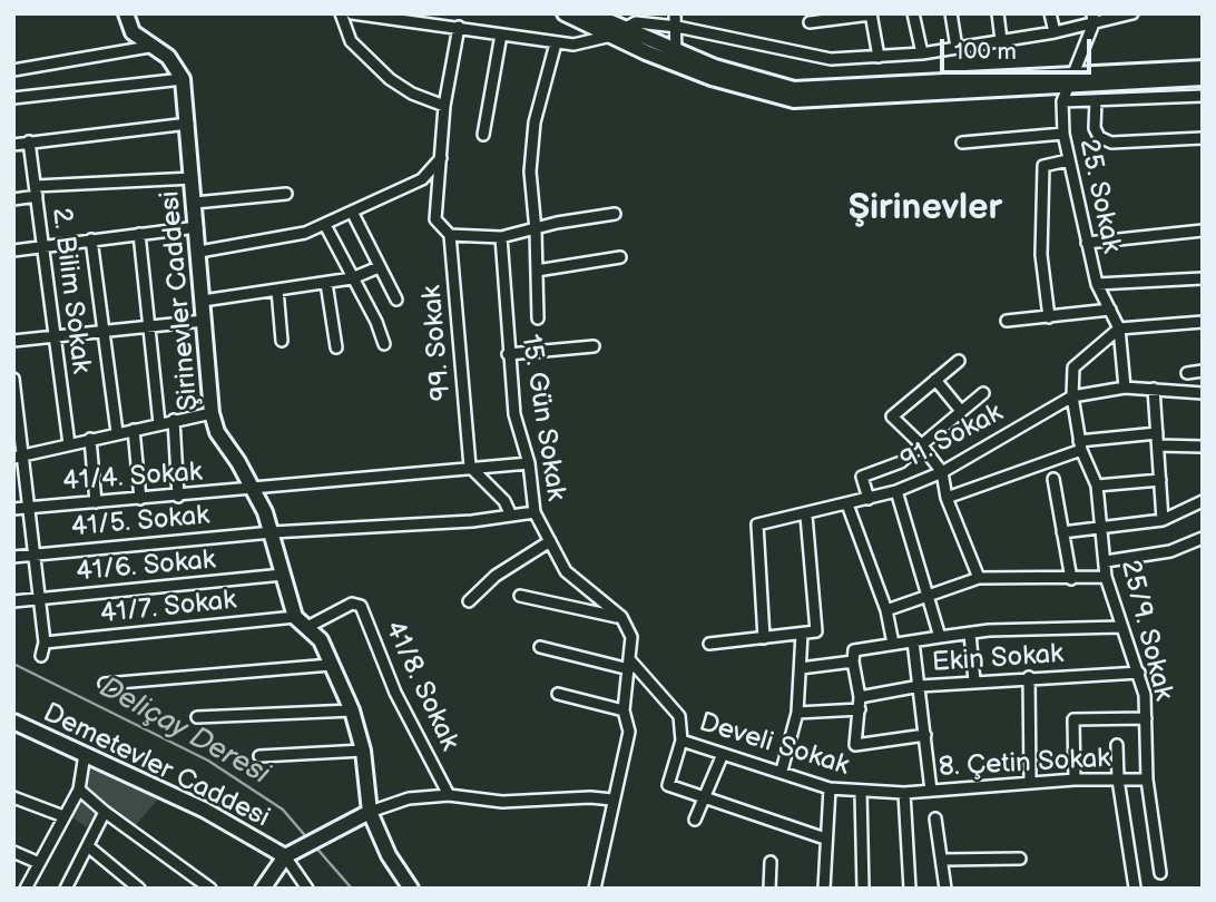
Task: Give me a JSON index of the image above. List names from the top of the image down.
{
  "streets": {
    "main road": ["Şirinevler Caddesi", "Demetevler Caddesi"],
    "street": [
      "25. Sokak",
      "2. Bilim Sokak",
      "99. Sokak",
      "15. Gün Sokak",
      "91. Sokak",
      "41/4. Sokak",
      "41/5. Sokak",
      "41/6. Sokak",
      "41/7. Sokak",
      "25/9. Sokak",
      "Ekin Sokak",
      "41/8. Sokak",
      "Develi Sokak",
      "8. Çetin Sokak"
    ]
  },
  "crossings": [
    ["25. Sokak", "25/9. Sokak"],
    ["Şirinevler Caddesi", "41/4. Sokak"],
    ["Şirinevler Caddesi", "41/5. Sokak"],
    ["Şirinevler Caddesi", "41/6. Sokak"],
    ["Şirinevler Caddesi", "41/7. Sokak"],
    ["99. Sokak", "41/4. Sokak"],
    ["15. Gün Sokak", "41/4. Sokak"],
    ["15. Gün Sokak", "41/5. Sokak"],
    ["91. Sokak", "25/9. Sokak"],
    ["25/9. Sokak", "Ekin Sokak"],
    ["25/9. Sokak", "8. Çetin Sokak"],
    ["Develi Sokak", "8. Çetin Sokak"]
  ],
  "districts": ["Şirinevler"],
  "water": ["Deliçay Deresi"],
  "scale_bar": "100 m"
}
